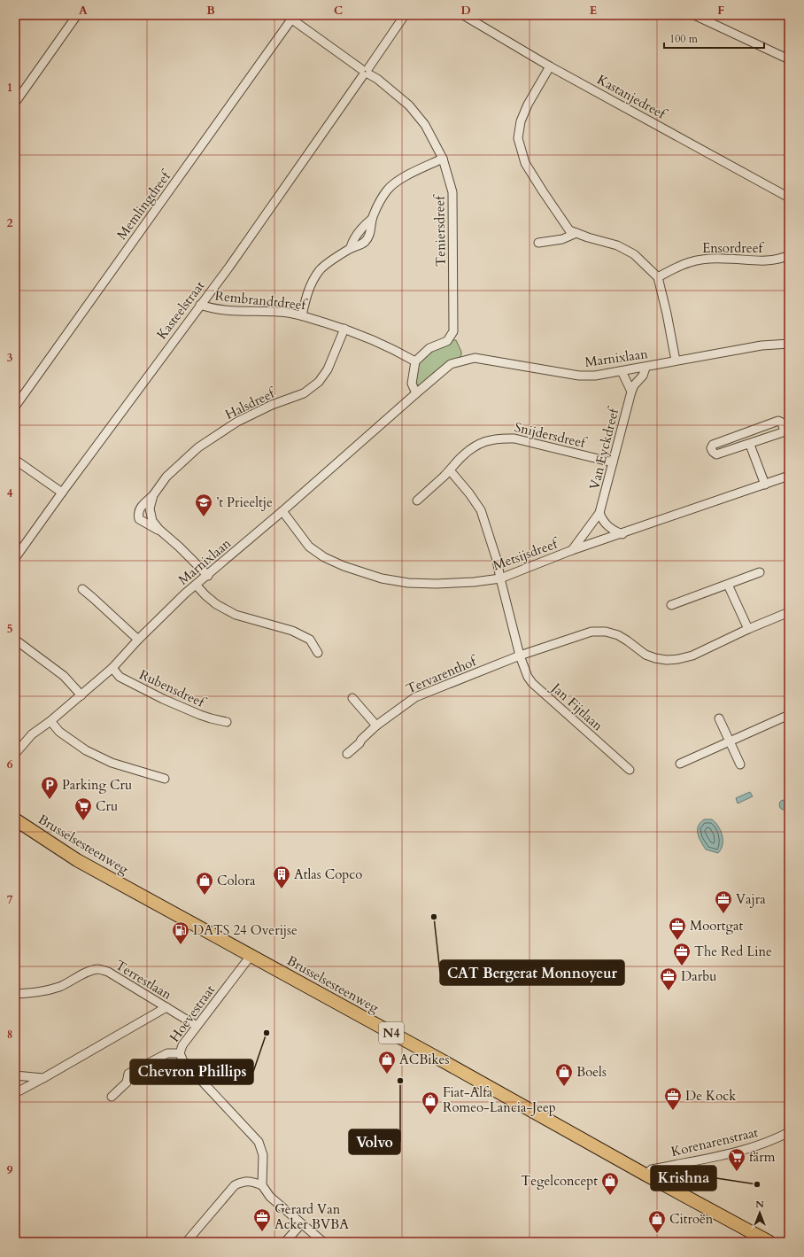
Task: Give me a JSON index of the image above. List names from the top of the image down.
{
  "streets": {
    "main road": ["Brusselsesteenweg", "N4"],
    "street": [
      "Kastanjedreef",
      "Memlingdreef",
      "Teniersdreef",
      "Ensordreef",
      "Rembrandtdreef",
      "Kasteelstraat",
      "Marnixlaan",
      "Halsdreef",
      "Snijdersdreef",
      "Van Eyckdreef",
      "Metsijsdreef",
      "Tervarenthof",
      "Rubensdreef",
      "Jan Fijtlaan",
      "Terrestlaan",
      "Hoevestraat",
      "Korenarenstraat"
    ]
  },
  "crossings": [
    ["Memlingdreef", "Teniersdreef"],
    ["Teniersdreef", "Rembrandtdreef"],
    ["Teniersdreef", "Kasteelstraat"],
    ["Rembrandtdreef", "Kasteelstraat"],
    ["Rembrandtdreef", "Halsdreef"],
    ["Marnixlaan", "Halsdreef"],
    ["Marnixlaan", "Van Eyckdreef"],
    ["Marnixlaan", "Metsijsdreef"],
    ["Marnixlaan", "Rubensdreef"],
    ["Snijdersdreef", "Van Eyckdreef"],
    ["Van Eyckdreef", "Metsijsdreef"],
    ["Metsijsdreef", "Jan Fijtlaan"],
    ["Tervarenthof", "Jan Fijtlaan"],
    ["Brusselsesteenweg", "Hoevestraat"],
    ["Brusselsesteenweg", "Korenarenstraat"],
    ["Terrestlaan", "Hoevestraat"]
  ],
  "places": {
    "school or university": ["’t Prieeltje"],
    "parking": ["Parking Cru"],
    "supermarket": ["Cru", "färm"],
    "building": ["Atlas Copco"],
    "shop": [
      "Colora",
      "ACBikes",
      "Boels",
      "Fiat-Alfa Romeo-Lancia-Jeep",
      "Tegelconcept",
      "Citroën"
    ],
    "office": [
      "Vajra",
      "Moortgat",
      "The Red Line",
      "Darbu",
      "De Kock",
      "Gerard Van Acker BVBA"
    ],
    "other": [
      "CAT Bergerat Monnoyeur",
      "Chevron Phillips",
      "Volvo",
      "Krishna"
    ],
    "fuel station": ["DATS 24 Overijse"]
  },
  "scale_bar": "100 m",
  "north": "top",
  "grid": {
    "columns": [
      "A",
      "B",
      "C",
      "D",
      "E",
      "F"
    ],
    "rows": [
      "1",
      "2",
      "3",
      "4",
      "5",
      "6",
      "7",
      "8",
      "9"
    ]
  }
}
